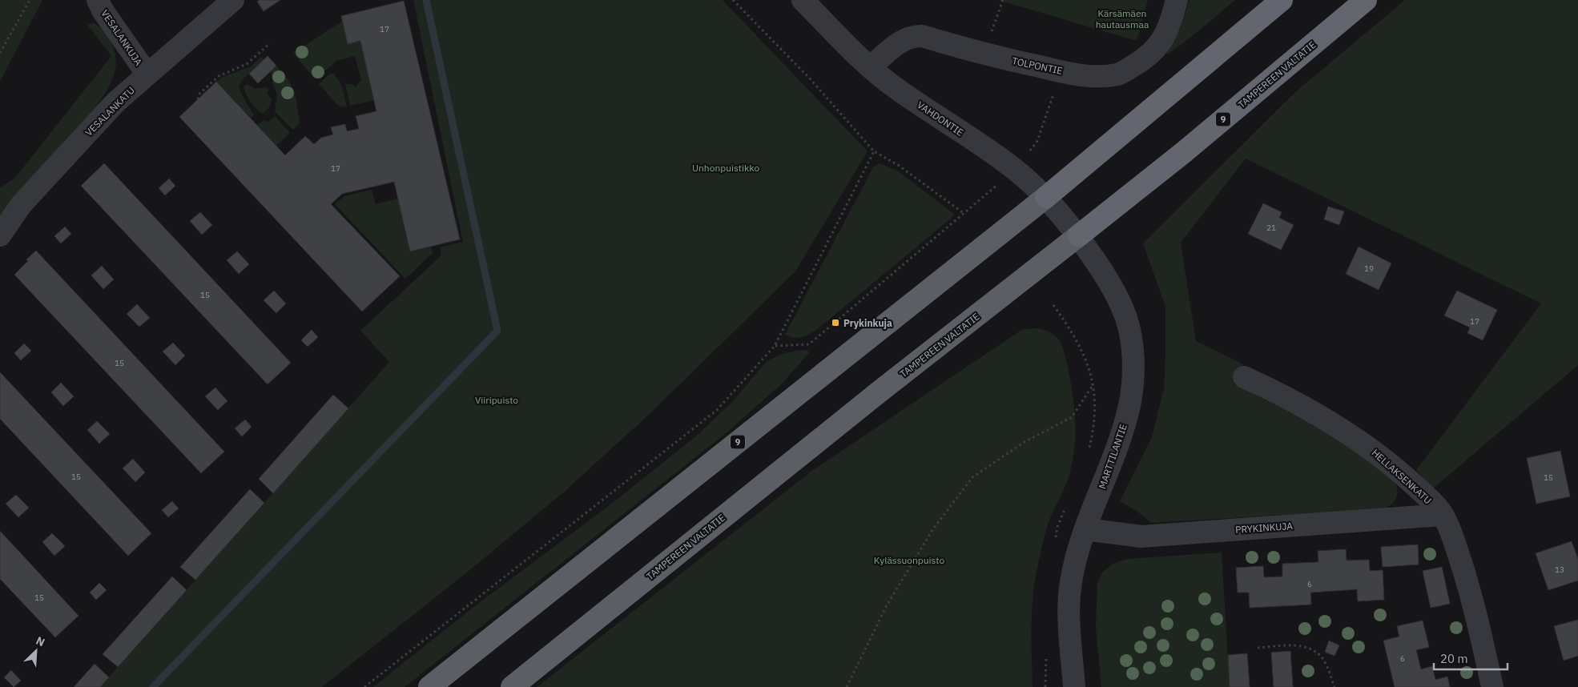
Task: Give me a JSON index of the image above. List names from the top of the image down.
{
  "streets": {
    "highway": ["TAMPEREEN VALTATIE", "9"],
    "street": [
      "VESALANKUJA",
      "TOLPONTIE",
      "VESALANKATU",
      "VAHDONTIE",
      "MARTTILANTIE",
      "HELLAKSENKATU",
      "PRYKINKUJA"
    ]
  },
  "crossings": [
    ["VESALANKUJA", "VESALANKATU"],
    ["TOLPONTIE", "VAHDONTIE"],
    ["TAMPEREEN VALTATIE", "VAHDONTIE"],
    ["TAMPEREEN VALTATIE", "MARTTILANTIE"],
    ["VAHDONTIE", "9"],
    ["VAHDONTIE", "MARTTILANTIE"],
    ["MARTTILANTIE", "PRYKINKUJA"],
    ["HELLAKSENKATU", "PRYKINKUJA"]
  ],
  "parks": [
    "Kärsämäen hautausmaa",
    "Unhonpuistikko",
    "Viiripuisto",
    "Kylässuonpuisto"
  ],
  "places": {
    "transit": ["Prykinkuja"]
  },
  "house_numbers": [
    "17",
    "17",
    "21",
    "19",
    "15",
    "17",
    "15",
    "15",
    "15",
    "13",
    "6",
    "15",
    "6"
  ],
  "scale_bar": "20 m",
  "north": "top right"
}
